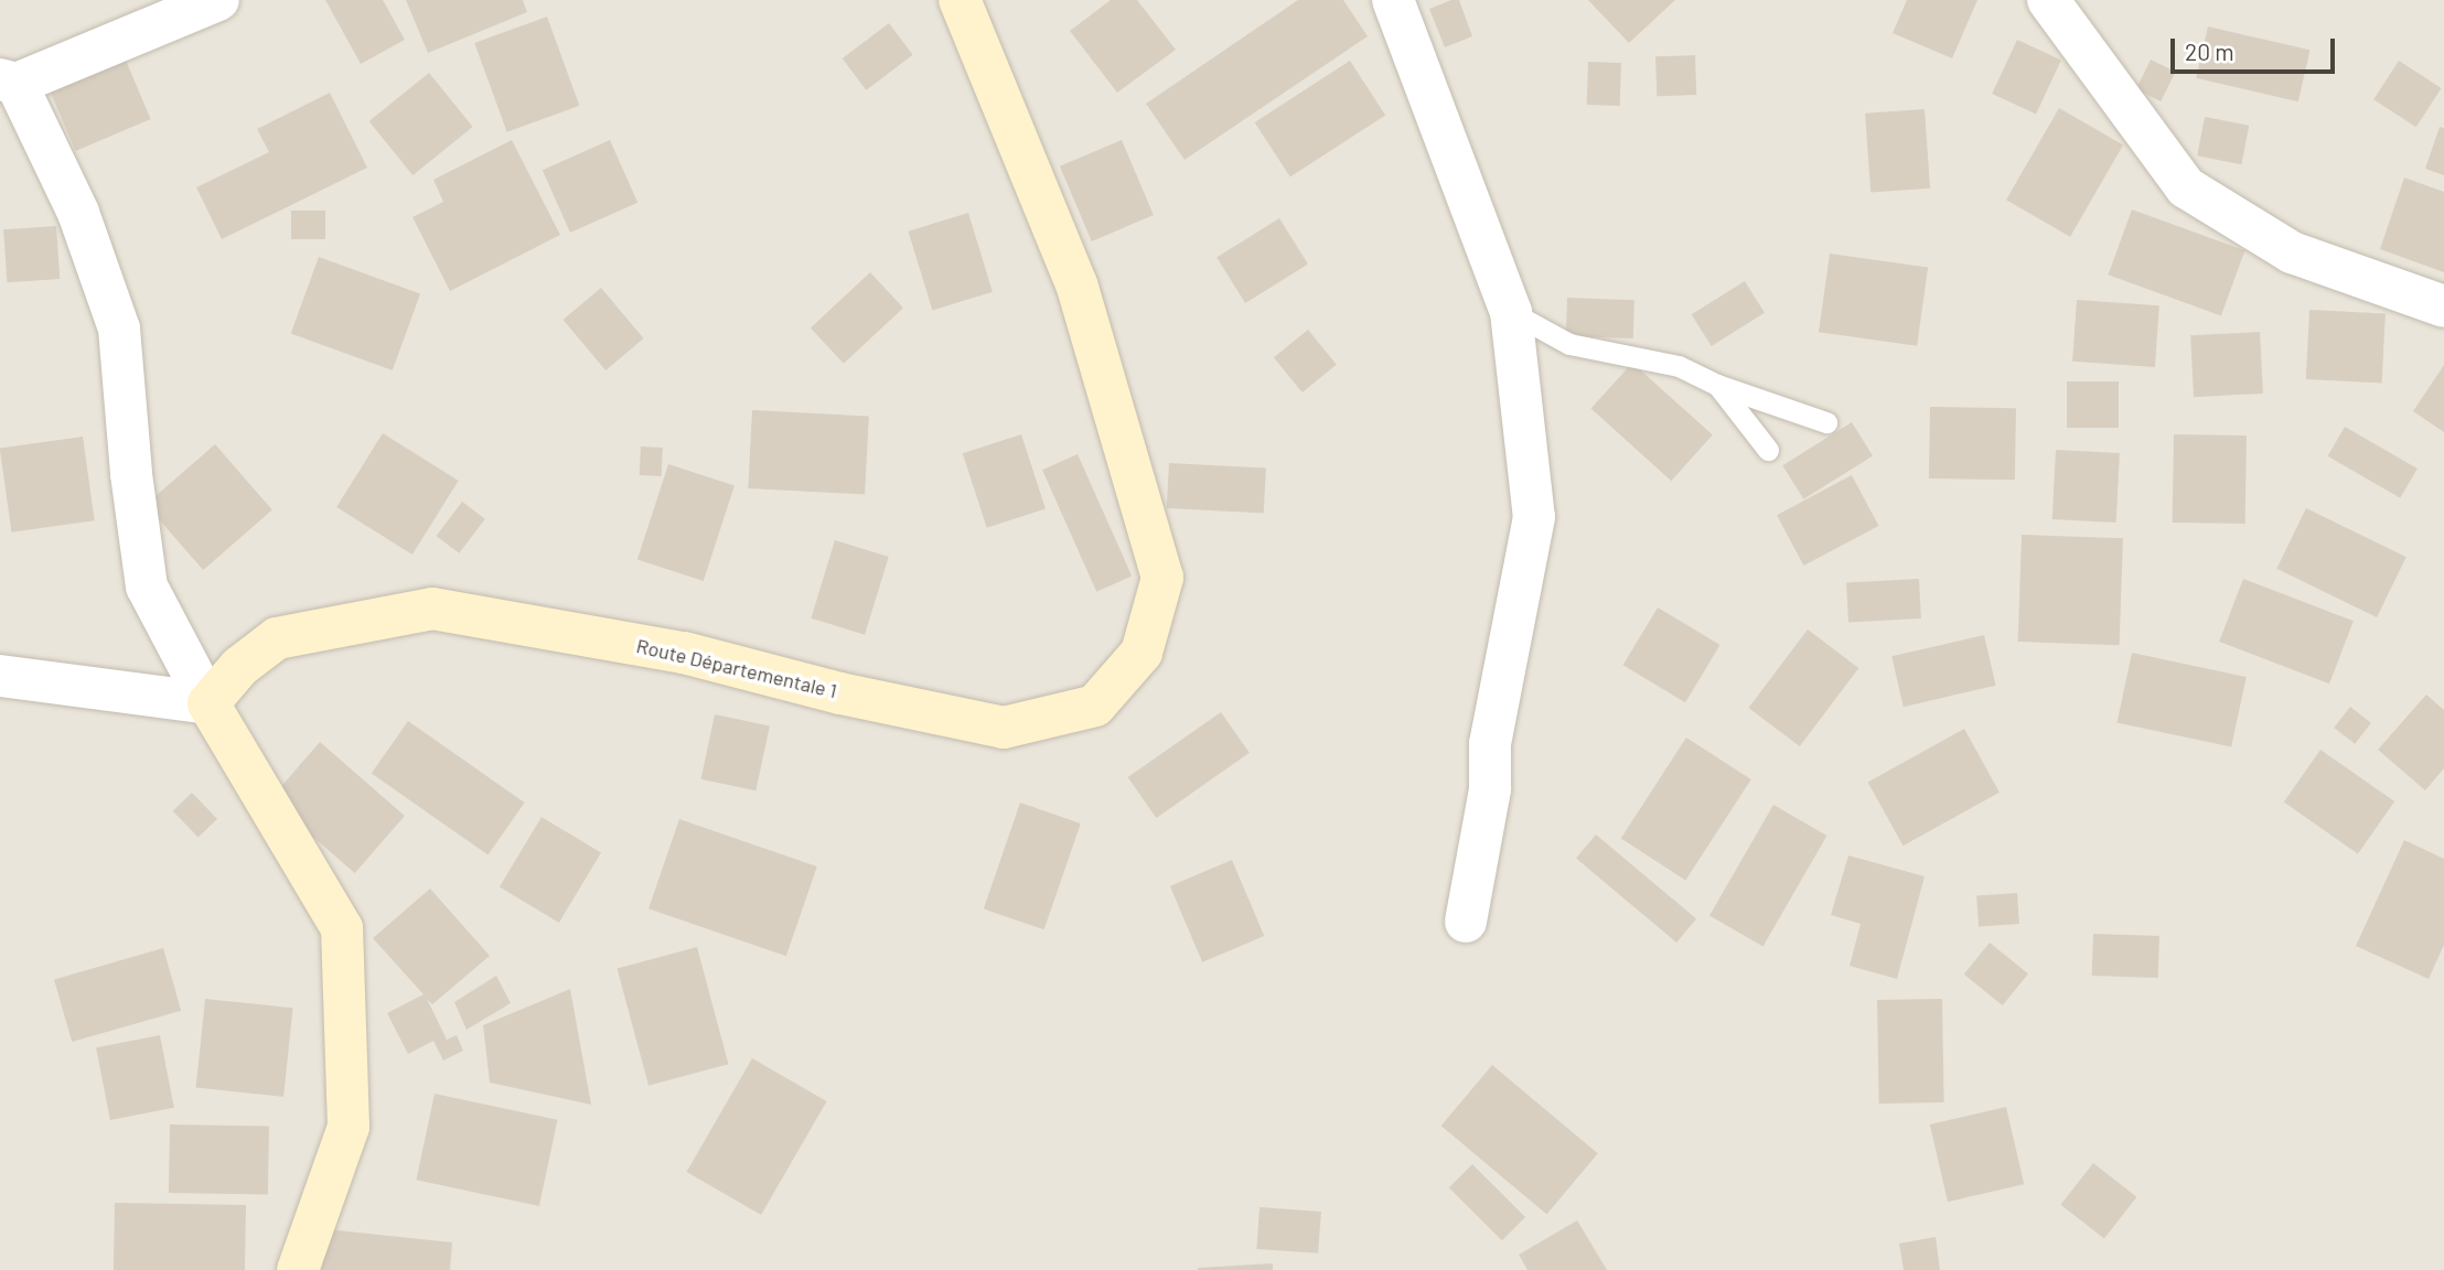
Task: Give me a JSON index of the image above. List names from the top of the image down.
{
  "streets": {
    "main road": ["Route Départementale 1"]
  },
  "scale_bar": "20 m"
}
